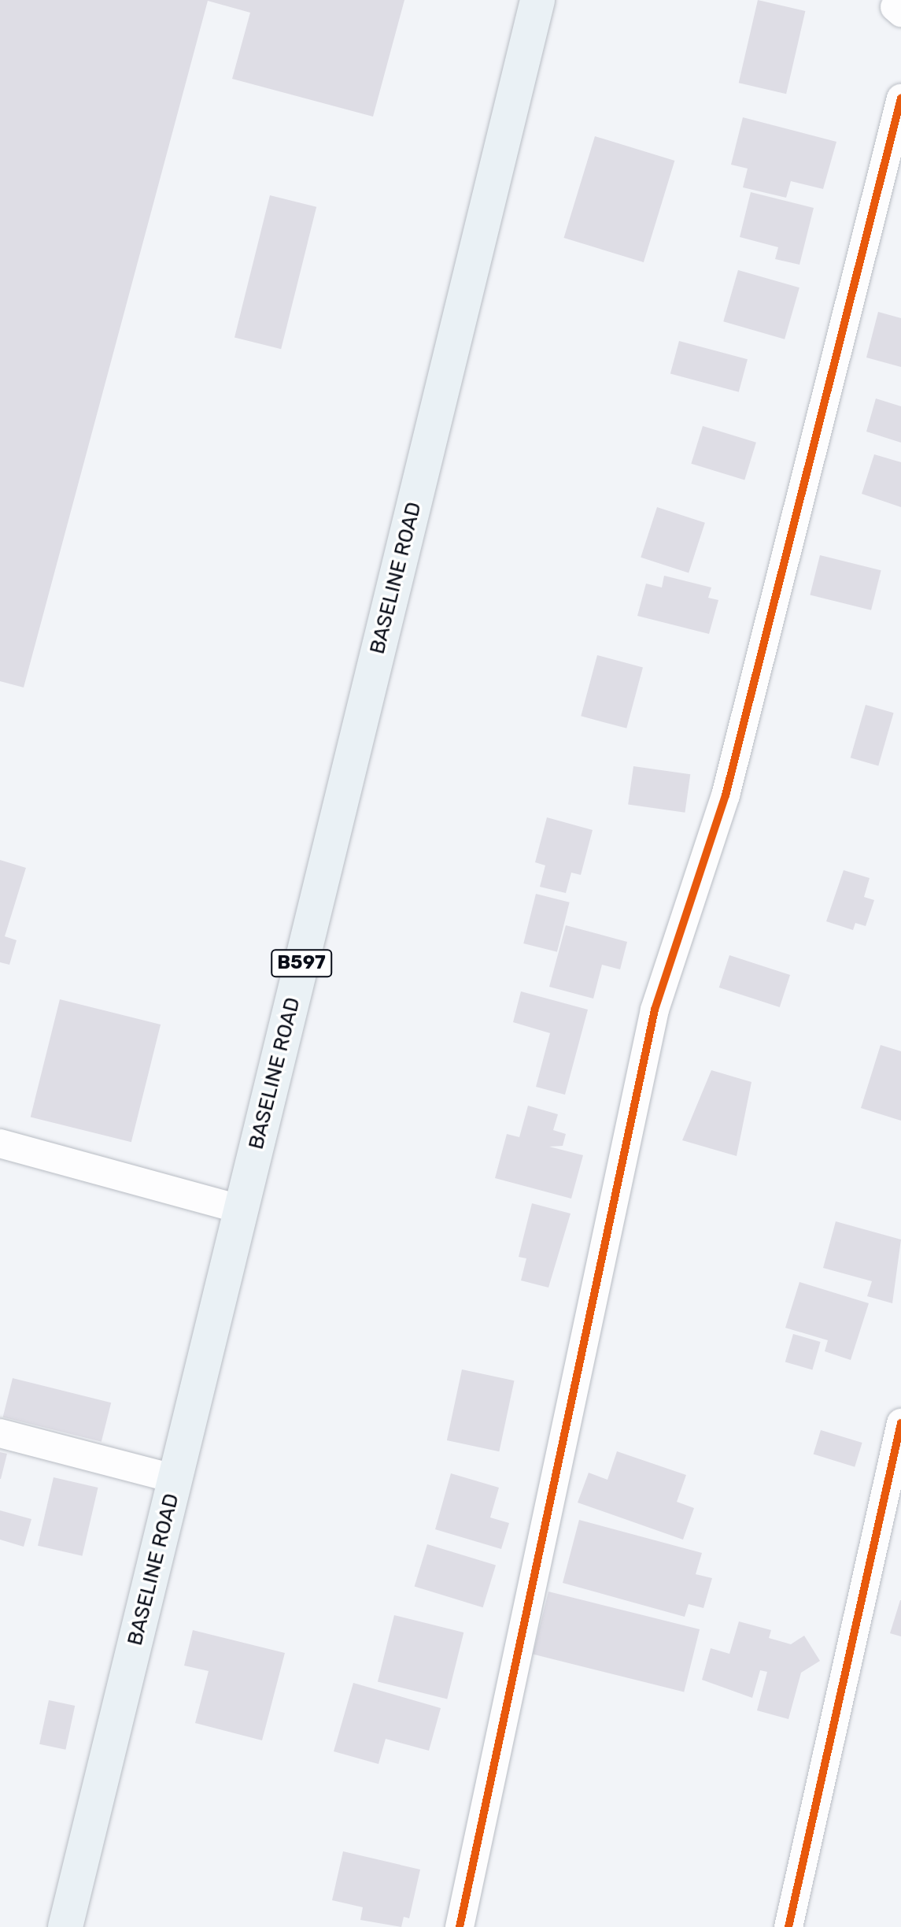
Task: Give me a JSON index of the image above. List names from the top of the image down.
{
  "streets": {
    "main road": ["BASELINE ROAD", "B597"]
  }
}
